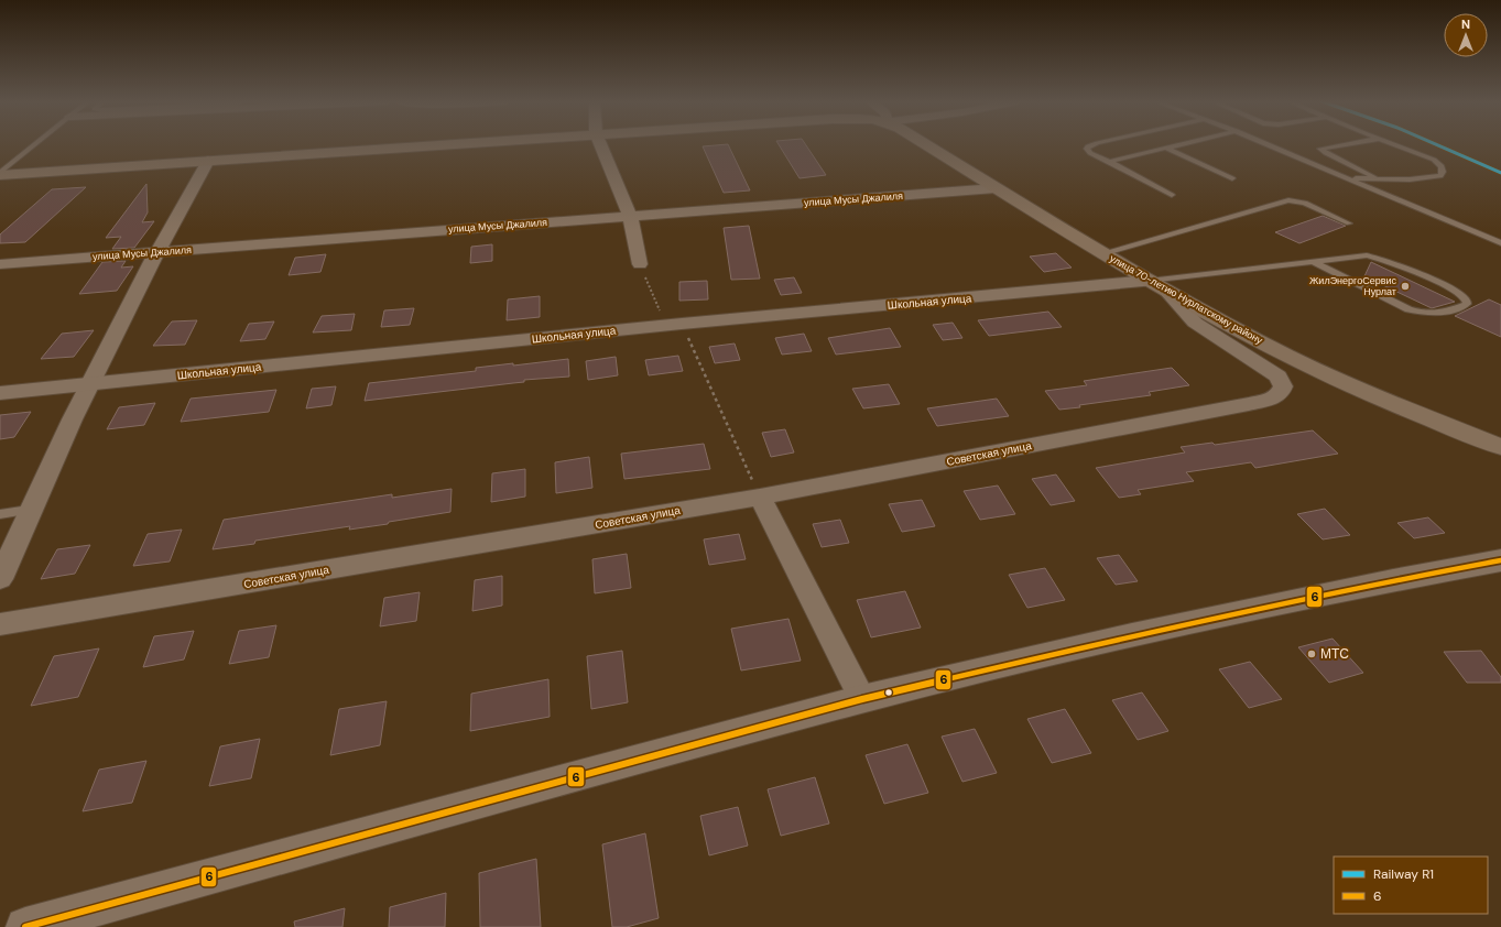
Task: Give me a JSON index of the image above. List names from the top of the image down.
{
  "streets": {
    "main road": ["улица 70-летию Нурлатскому району"],
    "street": ["улица Мусы Джалиля", "Школьная улица", "Советская улица"]
  },
  "crossings": [
    ["улица Мусы Джалиля", "улица 70-летию Нурлатскому району"],
    ["улица 70-летию Нурлатскому району", "Школьная улица"],
    ["улица 70-летию Нурлатскому району", "Советская улица"]
  ],
  "places": ["ЖилЭнергоСервис Нурлат", "МТС"],
  "lines": ["rail line R1", "transit line 6"],
  "legend": ["Railway R1", "6"],
  "north": "top"
}
